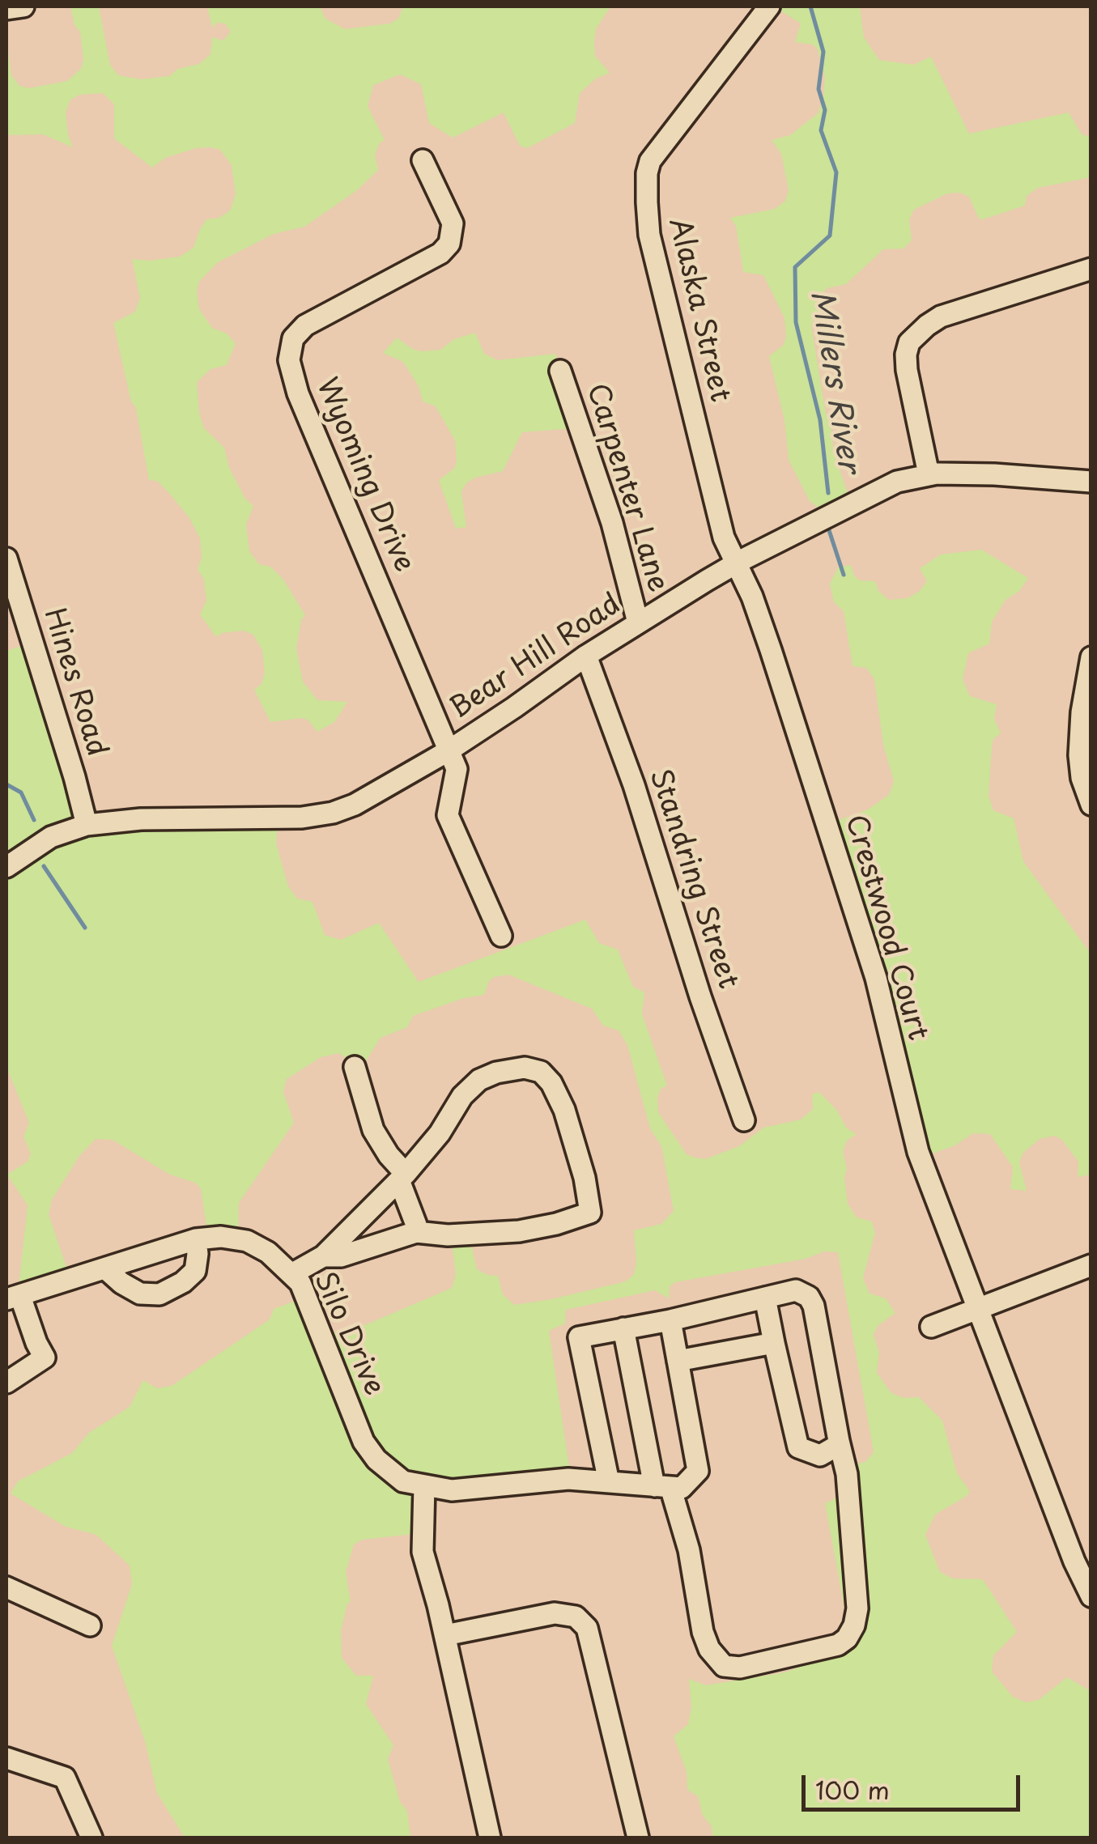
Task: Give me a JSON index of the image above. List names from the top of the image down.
{
  "streets": {
    "street": [
      "Alaska Street",
      "Wyoming Drive",
      "Carpenter Lane",
      "Bear Hill Road",
      "Hines Road",
      "Standring Street",
      "Crestwood Court",
      "Silo Drive"
    ]
  },
  "crossings": [
    ["Alaska Street", "Bear Hill Road"],
    ["Alaska Street", "Crestwood Court"],
    ["Wyoming Drive", "Bear Hill Road"],
    ["Carpenter Lane", "Bear Hill Road"],
    ["Bear Hill Road", "Hines Road"],
    ["Bear Hill Road", "Standring Street"],
    ["Bear Hill Road", "Crestwood Court"]
  ],
  "water": ["Millers River"],
  "scale_bar": "100 m"
}
